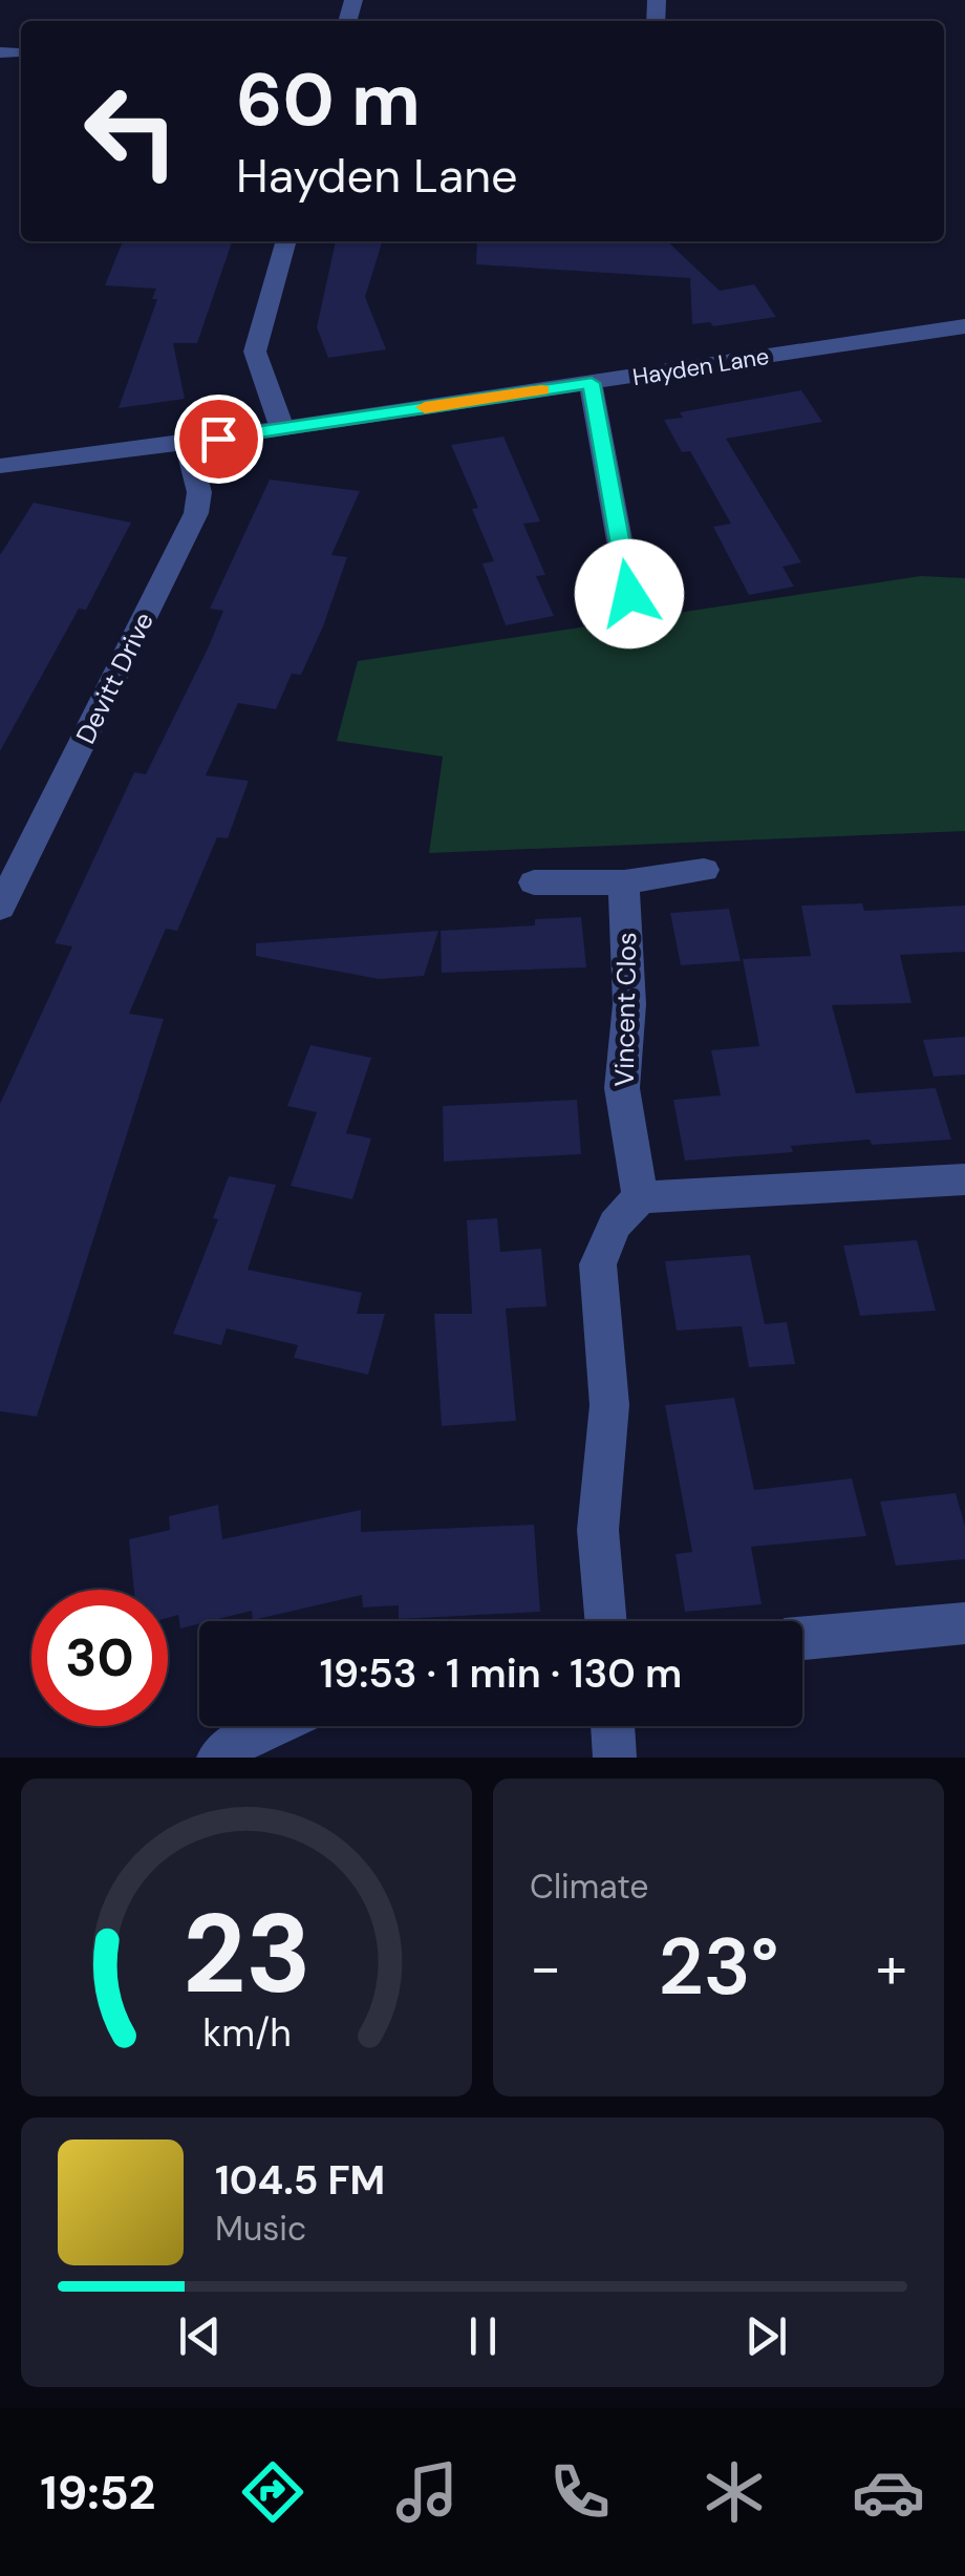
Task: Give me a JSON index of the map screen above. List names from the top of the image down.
{
  "streets": {
    "street": ["Hayden Lane", "Devitt Drive", "Vincent Clos"]
  },
  "crossings": [
    ["Hayden Lane", "Devitt Drive"]
  ],
  "page": {
    "turn": ["60 m", "Hayden Lane"],
    "limit": "30",
    "trip": "19:53 · 1 min · 130 m",
    "tile": "Climate",
    "heat": ["−", "23°", "+"],
    "song": ["104.5 FM", "Music"],
    "tabs": "19:52",
    "gauge": ["23", "km/h"]
  }
}
